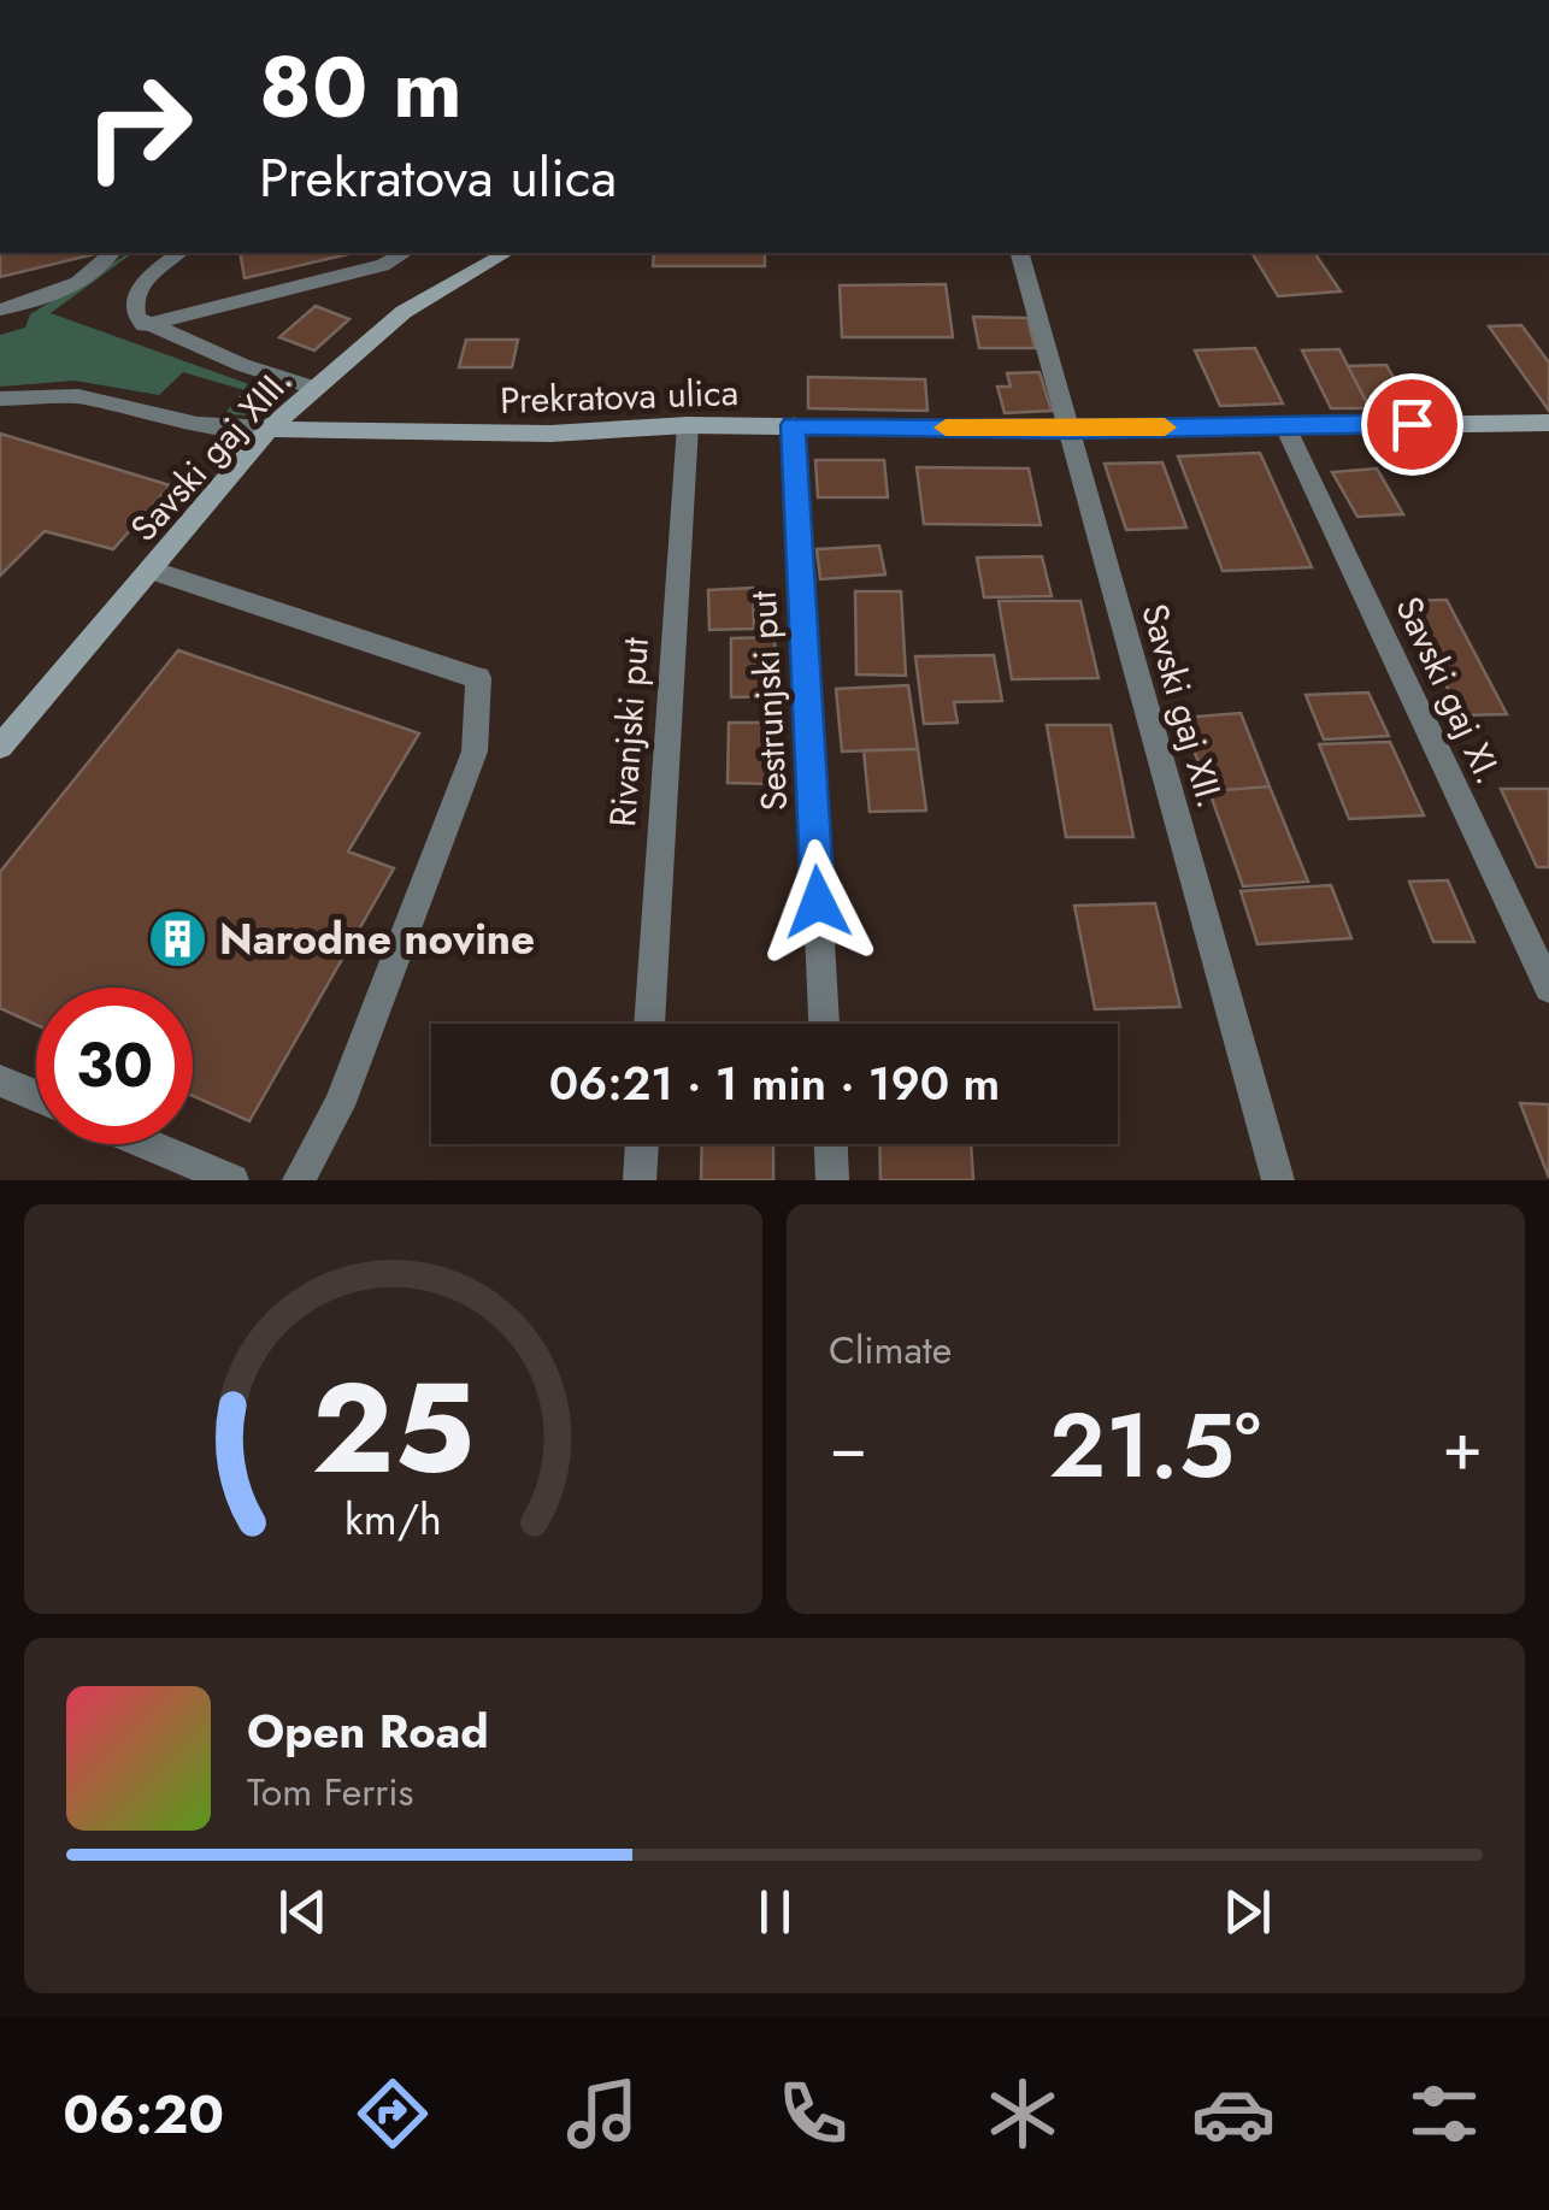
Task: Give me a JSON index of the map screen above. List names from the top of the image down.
{
  "streets": {
    "street": [
      "Prekratova ulica",
      "Savski gaj XIII.",
      "Savski gaj XI.",
      "Sestrunjski put",
      "Savski gaj XII.",
      "Rivanjski put"
    ]
  },
  "crossings": [
    ["Prekratova ulica", "Savski gaj XIII."],
    ["Prekratova ulica", "Savski gaj XI."],
    ["Prekratova ulica", "Sestrunjski put"],
    ["Prekratova ulica", "Savski gaj XII."],
    ["Prekratova ulica", "Rivanjski put"]
  ],
  "places": {
    "building": ["Narodne novine"]
  },
  "page": {
    "turn": ["80 m", "Prekratova ulica"],
    "limit": "30",
    "trip": "06:21 · 1 min · 190 m",
    "tile": "Climate",
    "heat": ["−", "21.5°", "+"],
    "song": ["Open Road", "Tom Ferris"],
    "tabs": "06:20",
    "gauge": ["25", "km/h"]
  }
}
